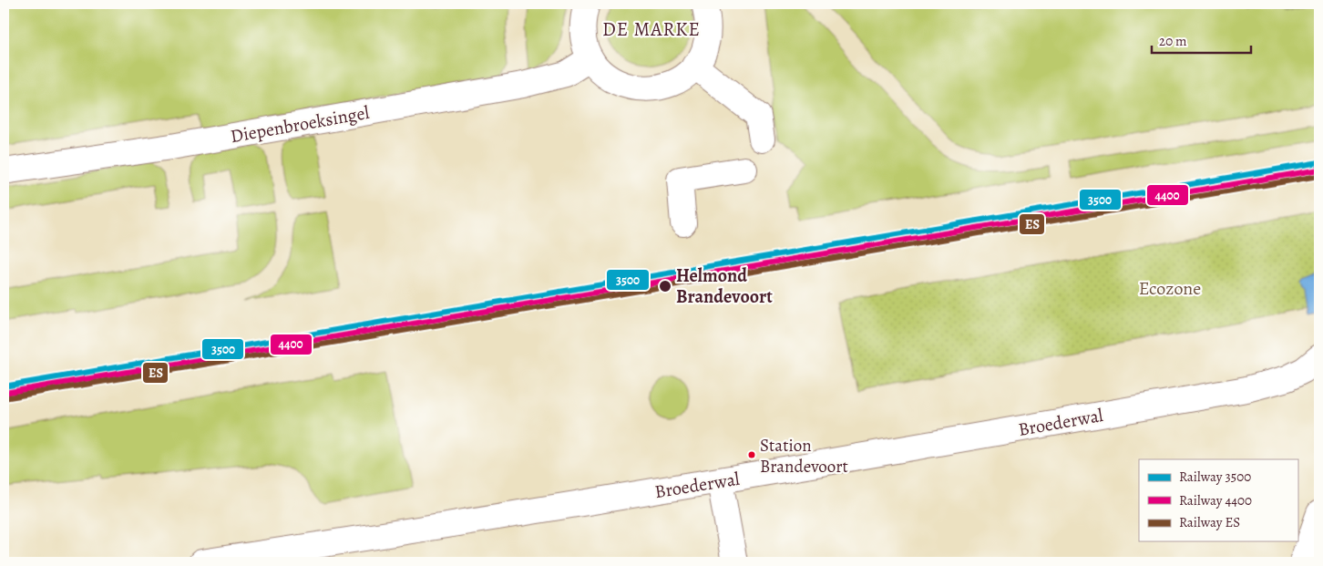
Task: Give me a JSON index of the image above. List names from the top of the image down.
{
  "streets": {
    "street": ["Diepenbroeksingel", "Broederwal"]
  },
  "districts": ["DE MARKE"],
  "parks": ["Ecozone"],
  "places": ["Helmond Brandevoort", "Station Brandevoort"],
  "lines": ["rail line 3500", "rail line 4400", "rail line ES"],
  "legend": ["Railway 3500", "Railway 4400", "Railway ES"],
  "scale_bar": "20 m"
}
